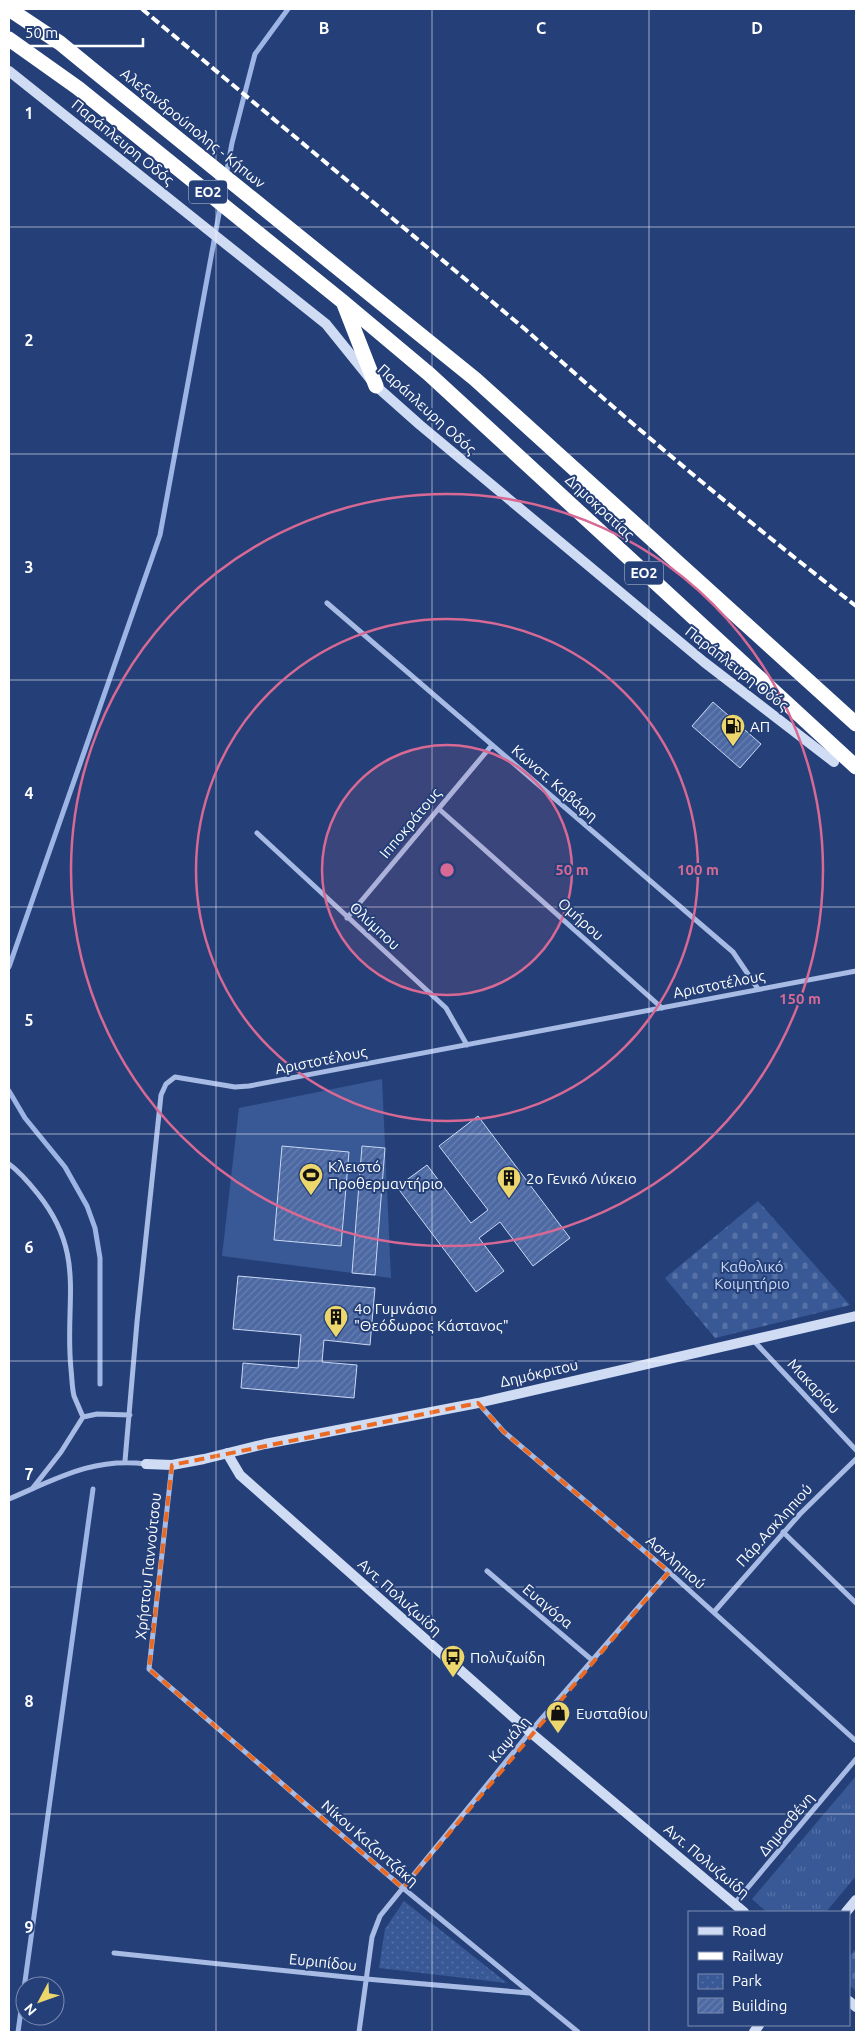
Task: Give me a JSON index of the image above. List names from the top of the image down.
{
  "streets": {
    "highway": ["Αλεξανδρούπολης - Κήπων", "ΕΟ2", "Δημοκρατίας"],
    "street": [
      "Παράπλευρη Οδός",
      "Κωνστ. Καβάφη",
      "Ιπποκράτους",
      "Ομήρου",
      "Ολύμπου",
      "Αριστοτέλους",
      "Δημόκριτου",
      "Μακαρίου",
      "Πάρ.Ασκληπιού",
      "Ασκληπιού",
      "Χρήστου Γιαννούτσου",
      "Αντ. Πολυζωίδη",
      "Ευαγόρα",
      "Καψάλη",
      "Δημοσθένη",
      "Νίκου Καζαντζάκη",
      "Ευριπίδου"
    ]
  },
  "crossings": [
    ["Αλεξανδρούπολης - Κήπων", "Δημοκρατίας"],
    ["ΕΟ2", "Δημοκρατίας"],
    ["Κωνστ. Καβάφη", "Ιπποκράτους"],
    ["Κωνστ. Καβάφη", "Αριστοτέλους"],
    ["Ιπποκράτους", "Ομήρου"],
    ["Ιπποκράτους", "Ολύμπου"],
    ["Ομήρου", "Αριστοτέλους"],
    ["Ολύμπου", "Αριστοτέλους"],
    ["Δημόκριτου", "Μακαρίου"],
    ["Δημόκριτου", "Ασκληπιού"],
    ["Δημόκριτου", "Αντ. Πολυζωίδη"],
    ["Πάρ.Ασκληπιού", "Ασκληπιού"],
    ["Ασκληπιού", "Καψάλη"],
    ["Χρήστου Γιαννούτσου", "Νίκου Καζαντζάκη"],
    ["Αντ. Πολυζωίδη", "Καψάλη"],
    ["Αντ. Πολυζωίδη", "Δημοσθένη"],
    ["Ευαγόρα", "Καψάλη"],
    ["Καψάλη", "Νίκου Καζαντζάκη"],
    ["Καψάλη", "Ευριπίδου"],
    ["Νίκου Καζαντζάκη", "Ευριπίδου"]
  ],
  "parks": ["Καθολικό Κοιμητήριο"],
  "places": {
    "fuel station": ["ΑΠ"],
    "sports": ["Κλειστό Προθερμαντήριο"],
    "building": ["2ο Γενικό Λύκειο", "4ο Γυμνάσιο \"Θεόδωρος Κάστανος\""],
    "bus stop": ["Πολυζωίδη"],
    "shop": ["Ευσταθίου"]
  },
  "legend": [
    "Road",
    "Railway",
    "Park",
    "Building"
  ],
  "scale_bar": "50 m",
  "north": "bottom left",
  "grid": {
    "columns": ["B", "C", "D"],
    "rows": [
      "1",
      "2",
      "3",
      "4",
      "5",
      "6",
      "7",
      "8",
      "9"
    ]
  },
  "rings": ["50 m", "100 m", "150 m"]
}
